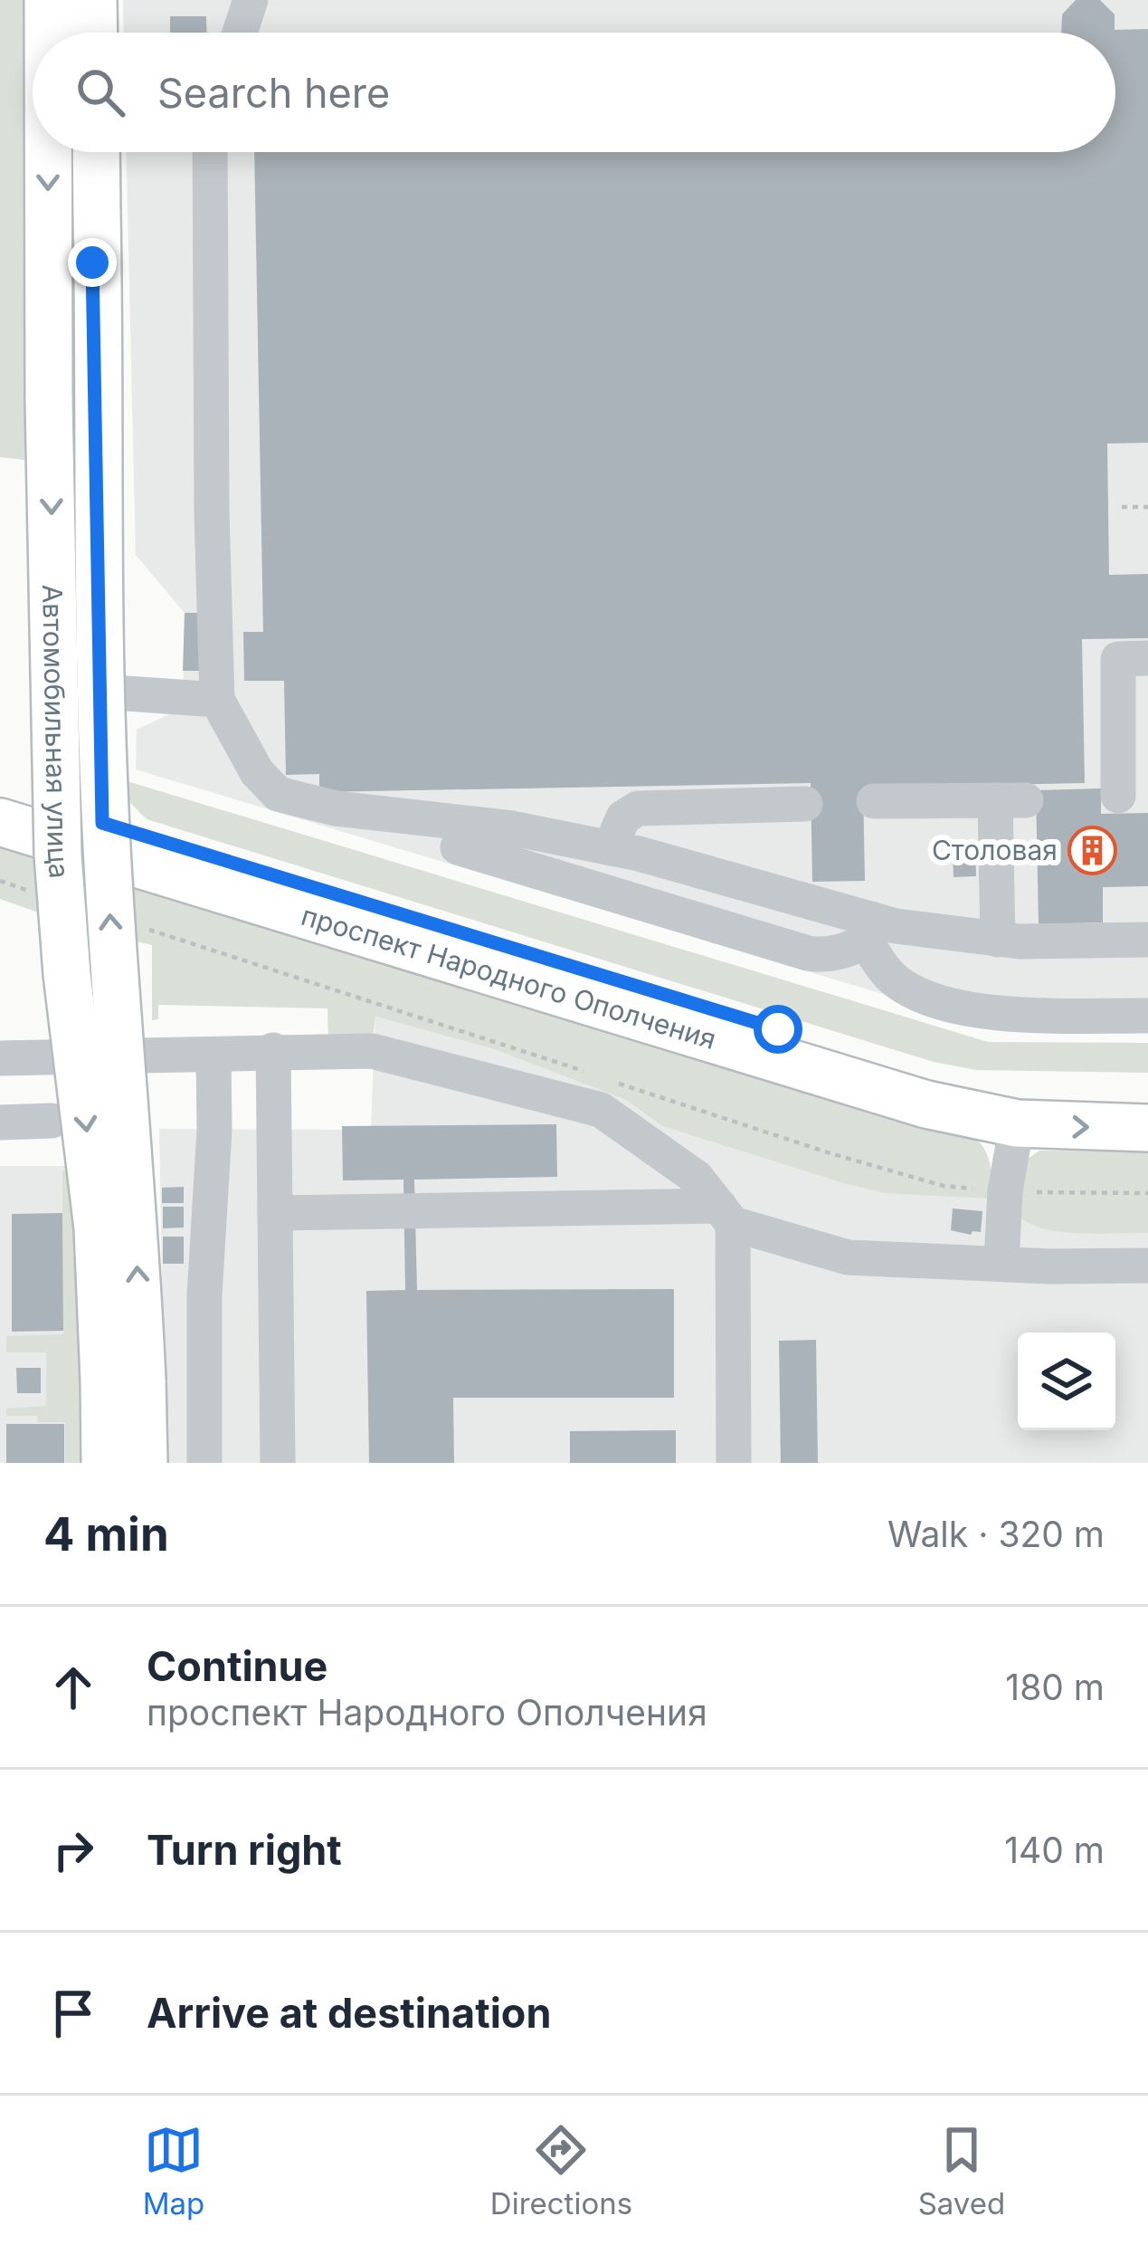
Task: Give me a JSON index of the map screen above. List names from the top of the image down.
{
  "streets": {
    "main road": ["Автомобильная улица", "проспект Народного Ополчения"]
  },
  "places": {
    "building": ["Столовая"]
  },
  "page": {
    "search": "Search here",
    "heading": ["4 min", "Walk · 320 m"],
    "list": [
      ["Continue", "проспект Народного Ополчения", "180 m"],
      ["Turn right", "140 m"],
      "Arrive at destination"
    ],
    "nav": ["Map", "Directions", "Saved"]
  }
}
